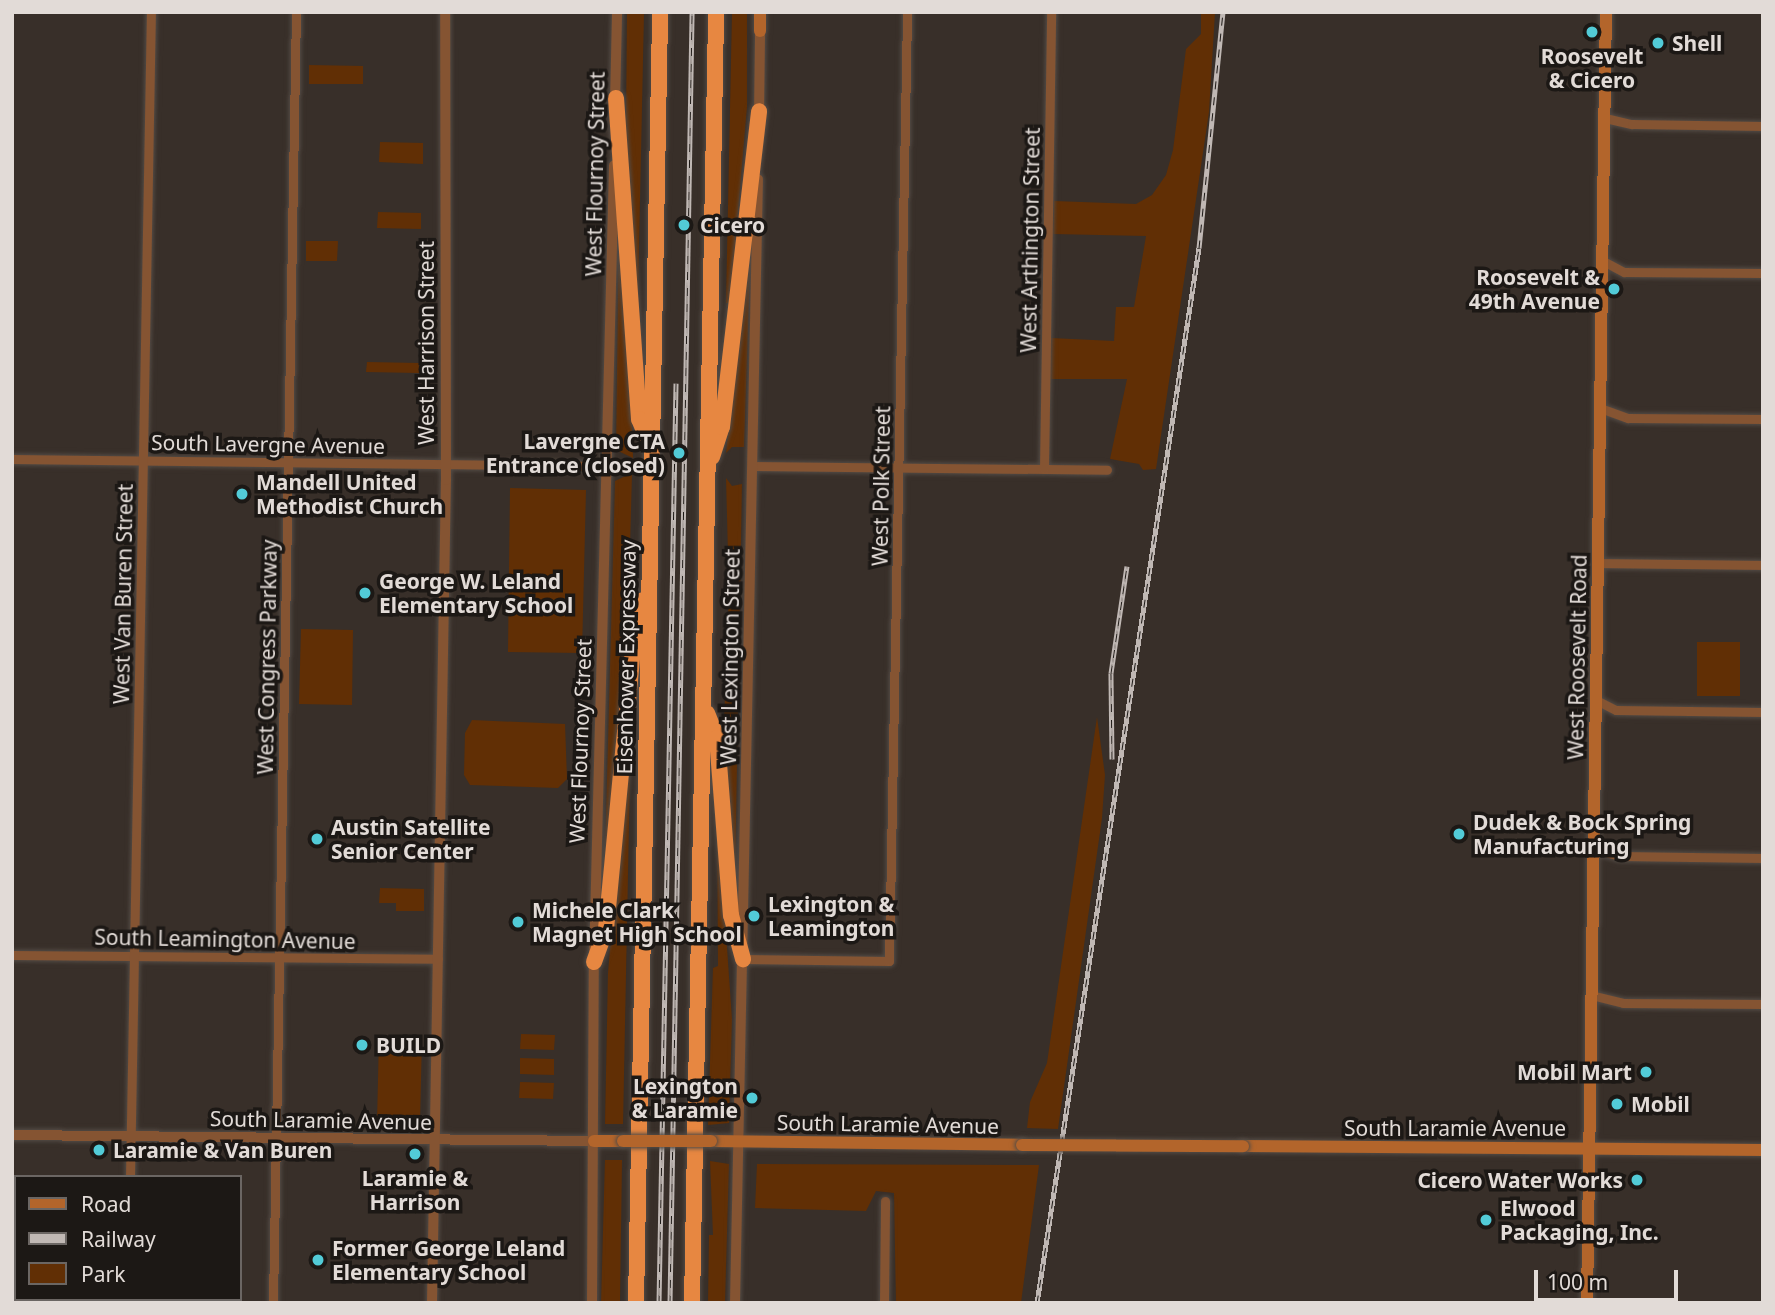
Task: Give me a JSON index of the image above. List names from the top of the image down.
{
  "streets": {
    "highway": ["Eisenhower Expressway"],
    "main road": ["West Lexington Street", "West Roosevelt Road", "South Laramie Avenue"],
    "street": [
      "West Flournoy Street",
      "West Arthington Street",
      "West Harrison Street",
      "South Lavergne Avenue",
      "West Polk Street",
      "West Van Buren Street",
      "West Congress Parkway",
      "South Leamington Avenue"
    ]
  },
  "crossings": [
    ["West Flournoy Street", "South Lavergne Avenue"],
    ["West Flournoy Street", "South Laramie Avenue"],
    ["West Harrison Street", "South Lavergne Avenue"],
    ["West Harrison Street", "South Leamington Avenue"],
    ["West Harrison Street", "South Laramie Avenue"],
    ["South Lavergne Avenue", "West Van Buren Street"],
    ["South Lavergne Avenue", "West Congress Parkway"],
    ["West Polk Street", "West Lexington Street"],
    ["West Van Buren Street", "South Leamington Avenue"],
    ["West Van Buren Street", "South Laramie Avenue"],
    ["West Congress Parkway", "South Leamington Avenue"],
    ["West Congress Parkway", "South Laramie Avenue"],
    ["West Lexington Street", "South Laramie Avenue"],
    ["West Roosevelt Road", "South Laramie Avenue"]
  ],
  "places": [
    "Roosevelt & Cicero",
    "Shell",
    "Cicero",
    "Roosevelt & 49th Avenue",
    "Lavergne CTA Entrance (closed)",
    "Mandell United Methodist Church",
    "George W. Leland Elementary School",
    "Dudek & Bock Spring Manufacturing",
    "Austin Satellite Senior Center",
    "Lexington & Leamington",
    "Michele Clark Magnet High School",
    "BUILD",
    "Mobil Mart",
    "Lexington & Laramie",
    "Mobil",
    "Laramie & Van Buren",
    "Laramie & Harrison",
    "Cicero Water Works",
    "Elwood Packaging, Inc.",
    "Former George Leland Elementary School"
  ],
  "legend": ["Road", "Railway", "Park"],
  "scale_bar": "100 m"
}
